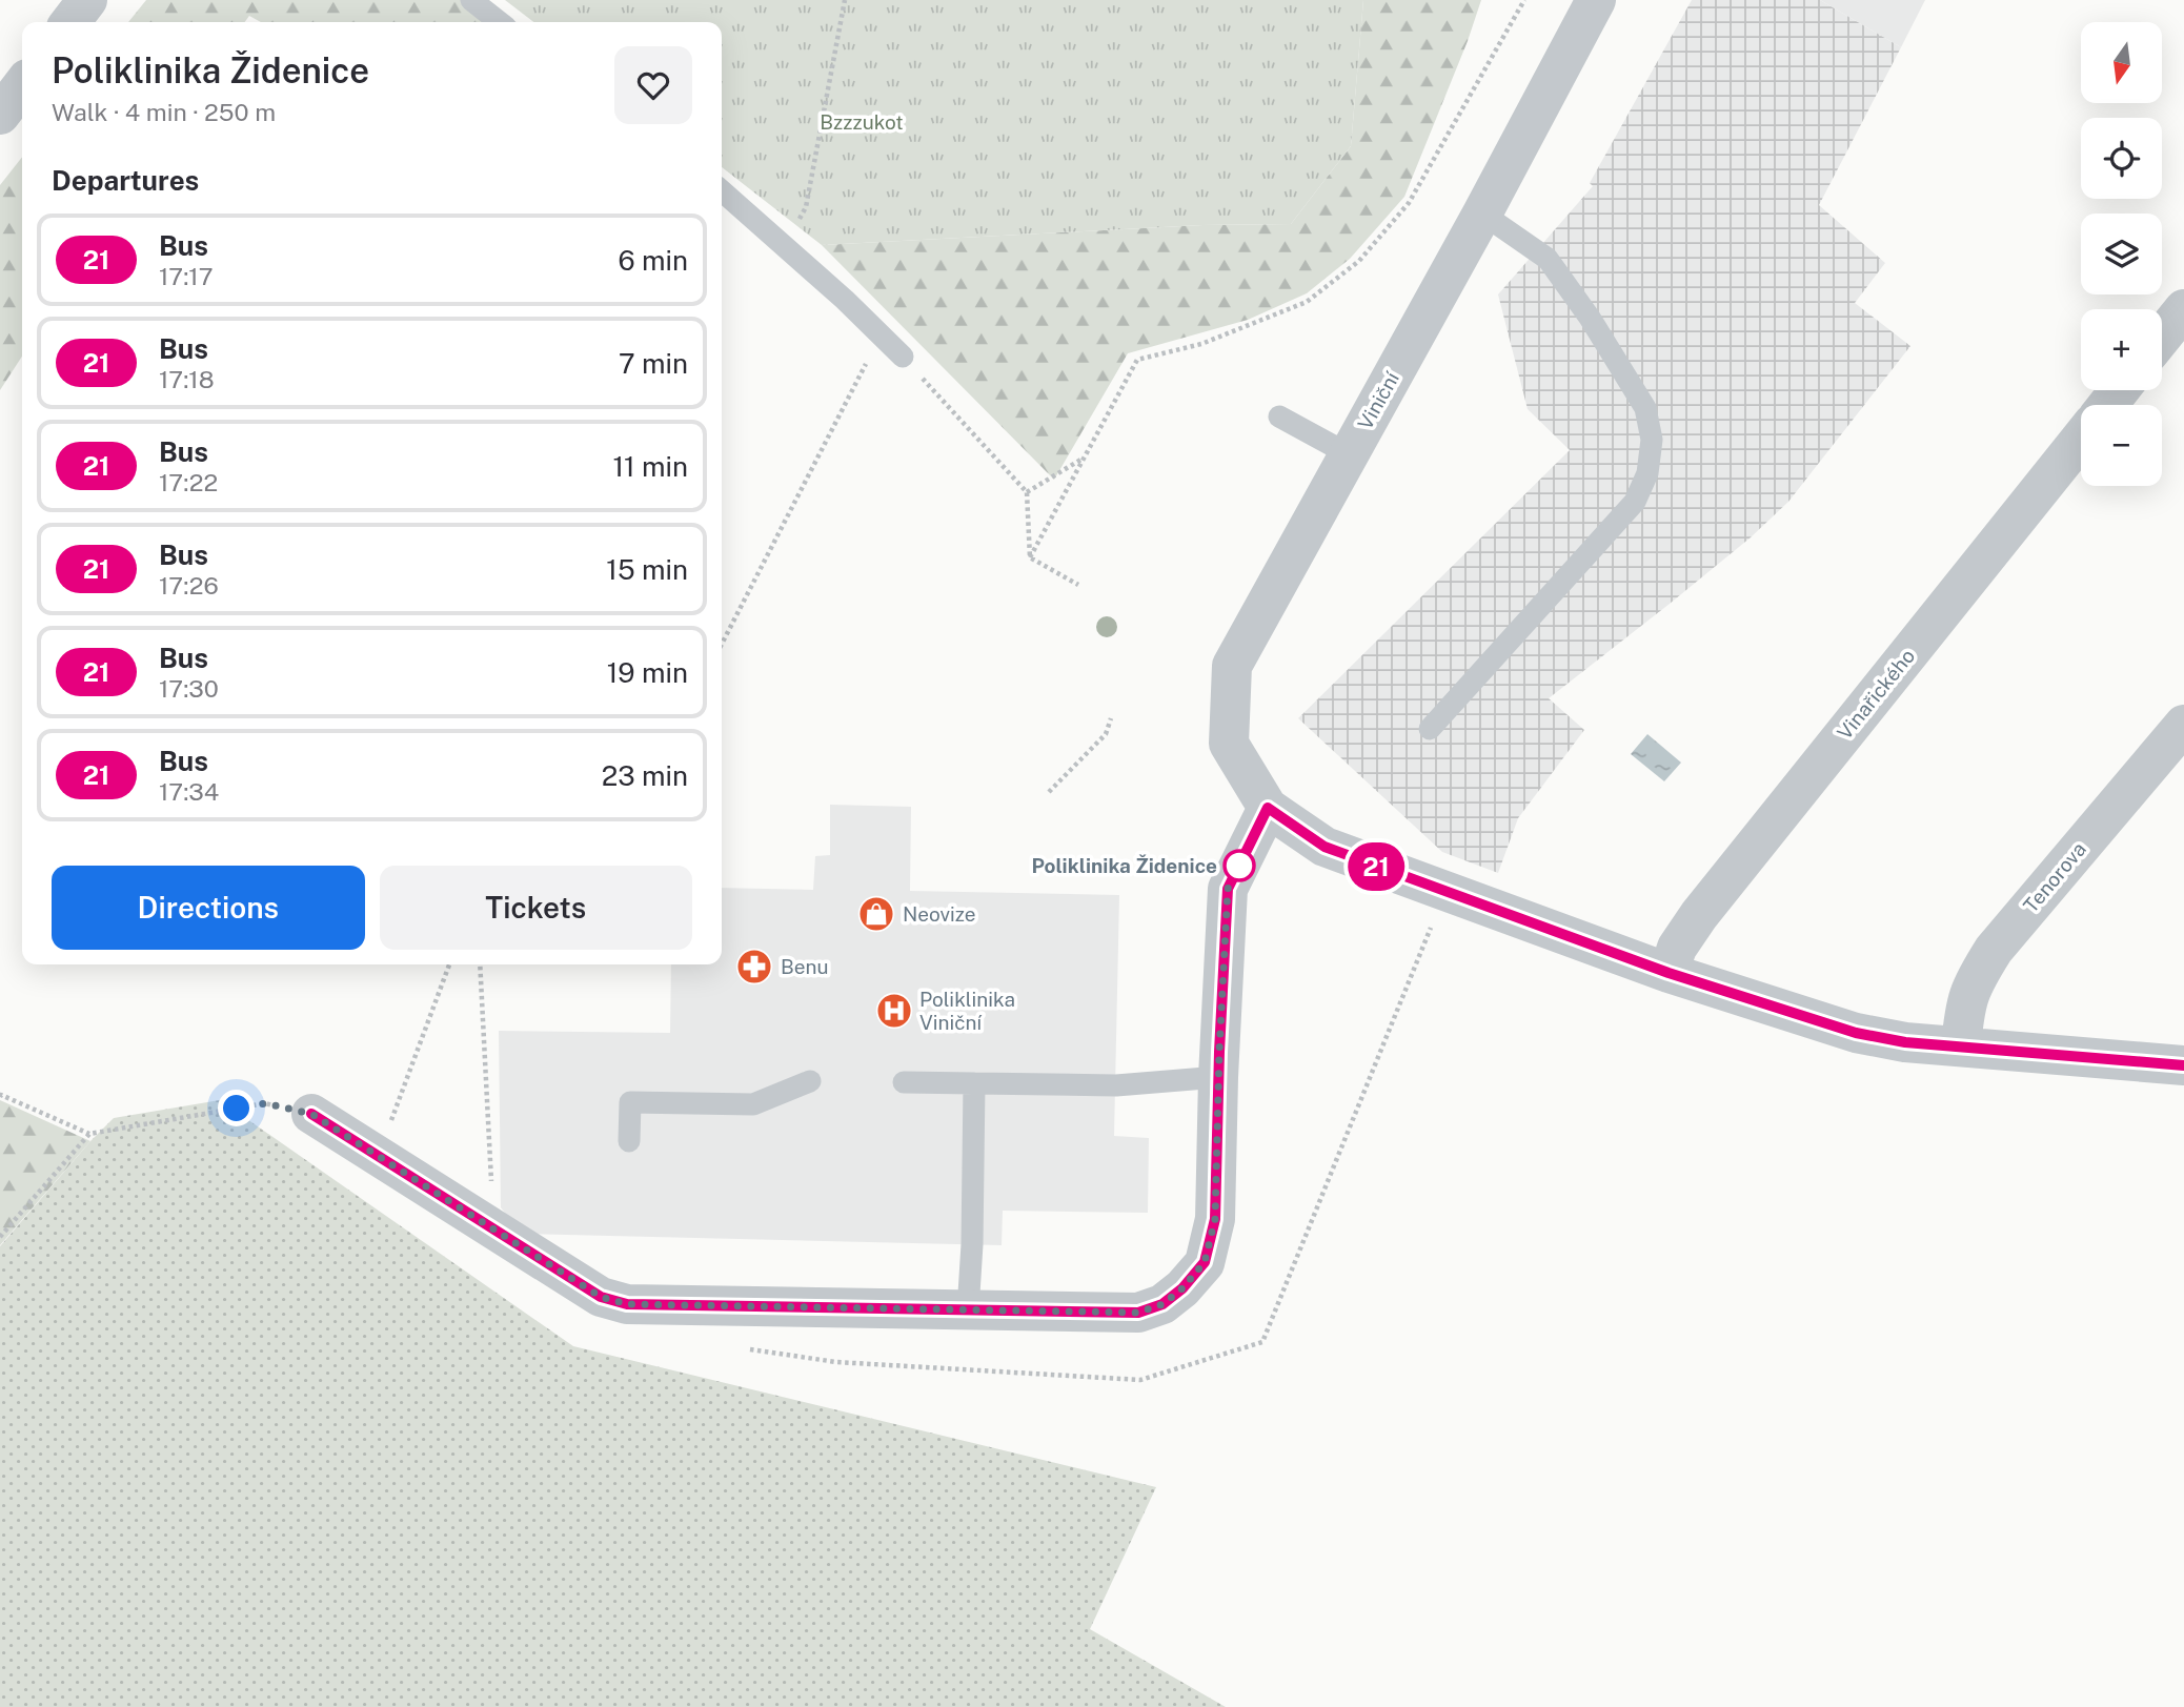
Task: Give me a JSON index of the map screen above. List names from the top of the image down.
{
  "streets": {
    "street": ["Viniční", "Vinařického", "Tenorova"]
  },
  "crossings": [
    ["Viniční", "Vinařického"],
    ["Viniční", "Tenorova"]
  ],
  "parks": ["Bzzzukot"],
  "places": {
    "other": ["Poliklinika Židenice"],
    "shop": ["Neovize"],
    "pharmacy": ["Benu"],
    "hospital": ["Poliklinika Viniční"]
  },
  "lines": ["bus line 21"],
  "north": "bottom",
  "page": {
    "on_map": "21",
    "map_buttons": ["+", "−"],
    "heading": [
      ["Poliklinika Židenice", "Walk · 4 min · 250 m"],
      "Departures"
    ],
    "list": [
      {
        "mark": "21",
        "name": "Bus",
        "note": "17:17",
        "value": "6 min"
      },
      {
        "mark": "21",
        "name": "Bus",
        "note": "17:18",
        "value": "7 min"
      },
      {
        "mark": "21",
        "name": "Bus",
        "note": "17:22",
        "value": "11 min"
      },
      {
        "mark": "21",
        "name": "Bus",
        "note": "17:26",
        "value": "15 min"
      },
      {
        "mark": "21",
        "name": "Bus",
        "note": "17:30",
        "value": "19 min"
      },
      {
        "mark": "21",
        "name": "Bus",
        "note": "17:34",
        "value": "23 min"
      }
    ],
    "buttons": ["Directions", "Tickets"]
  }
}
